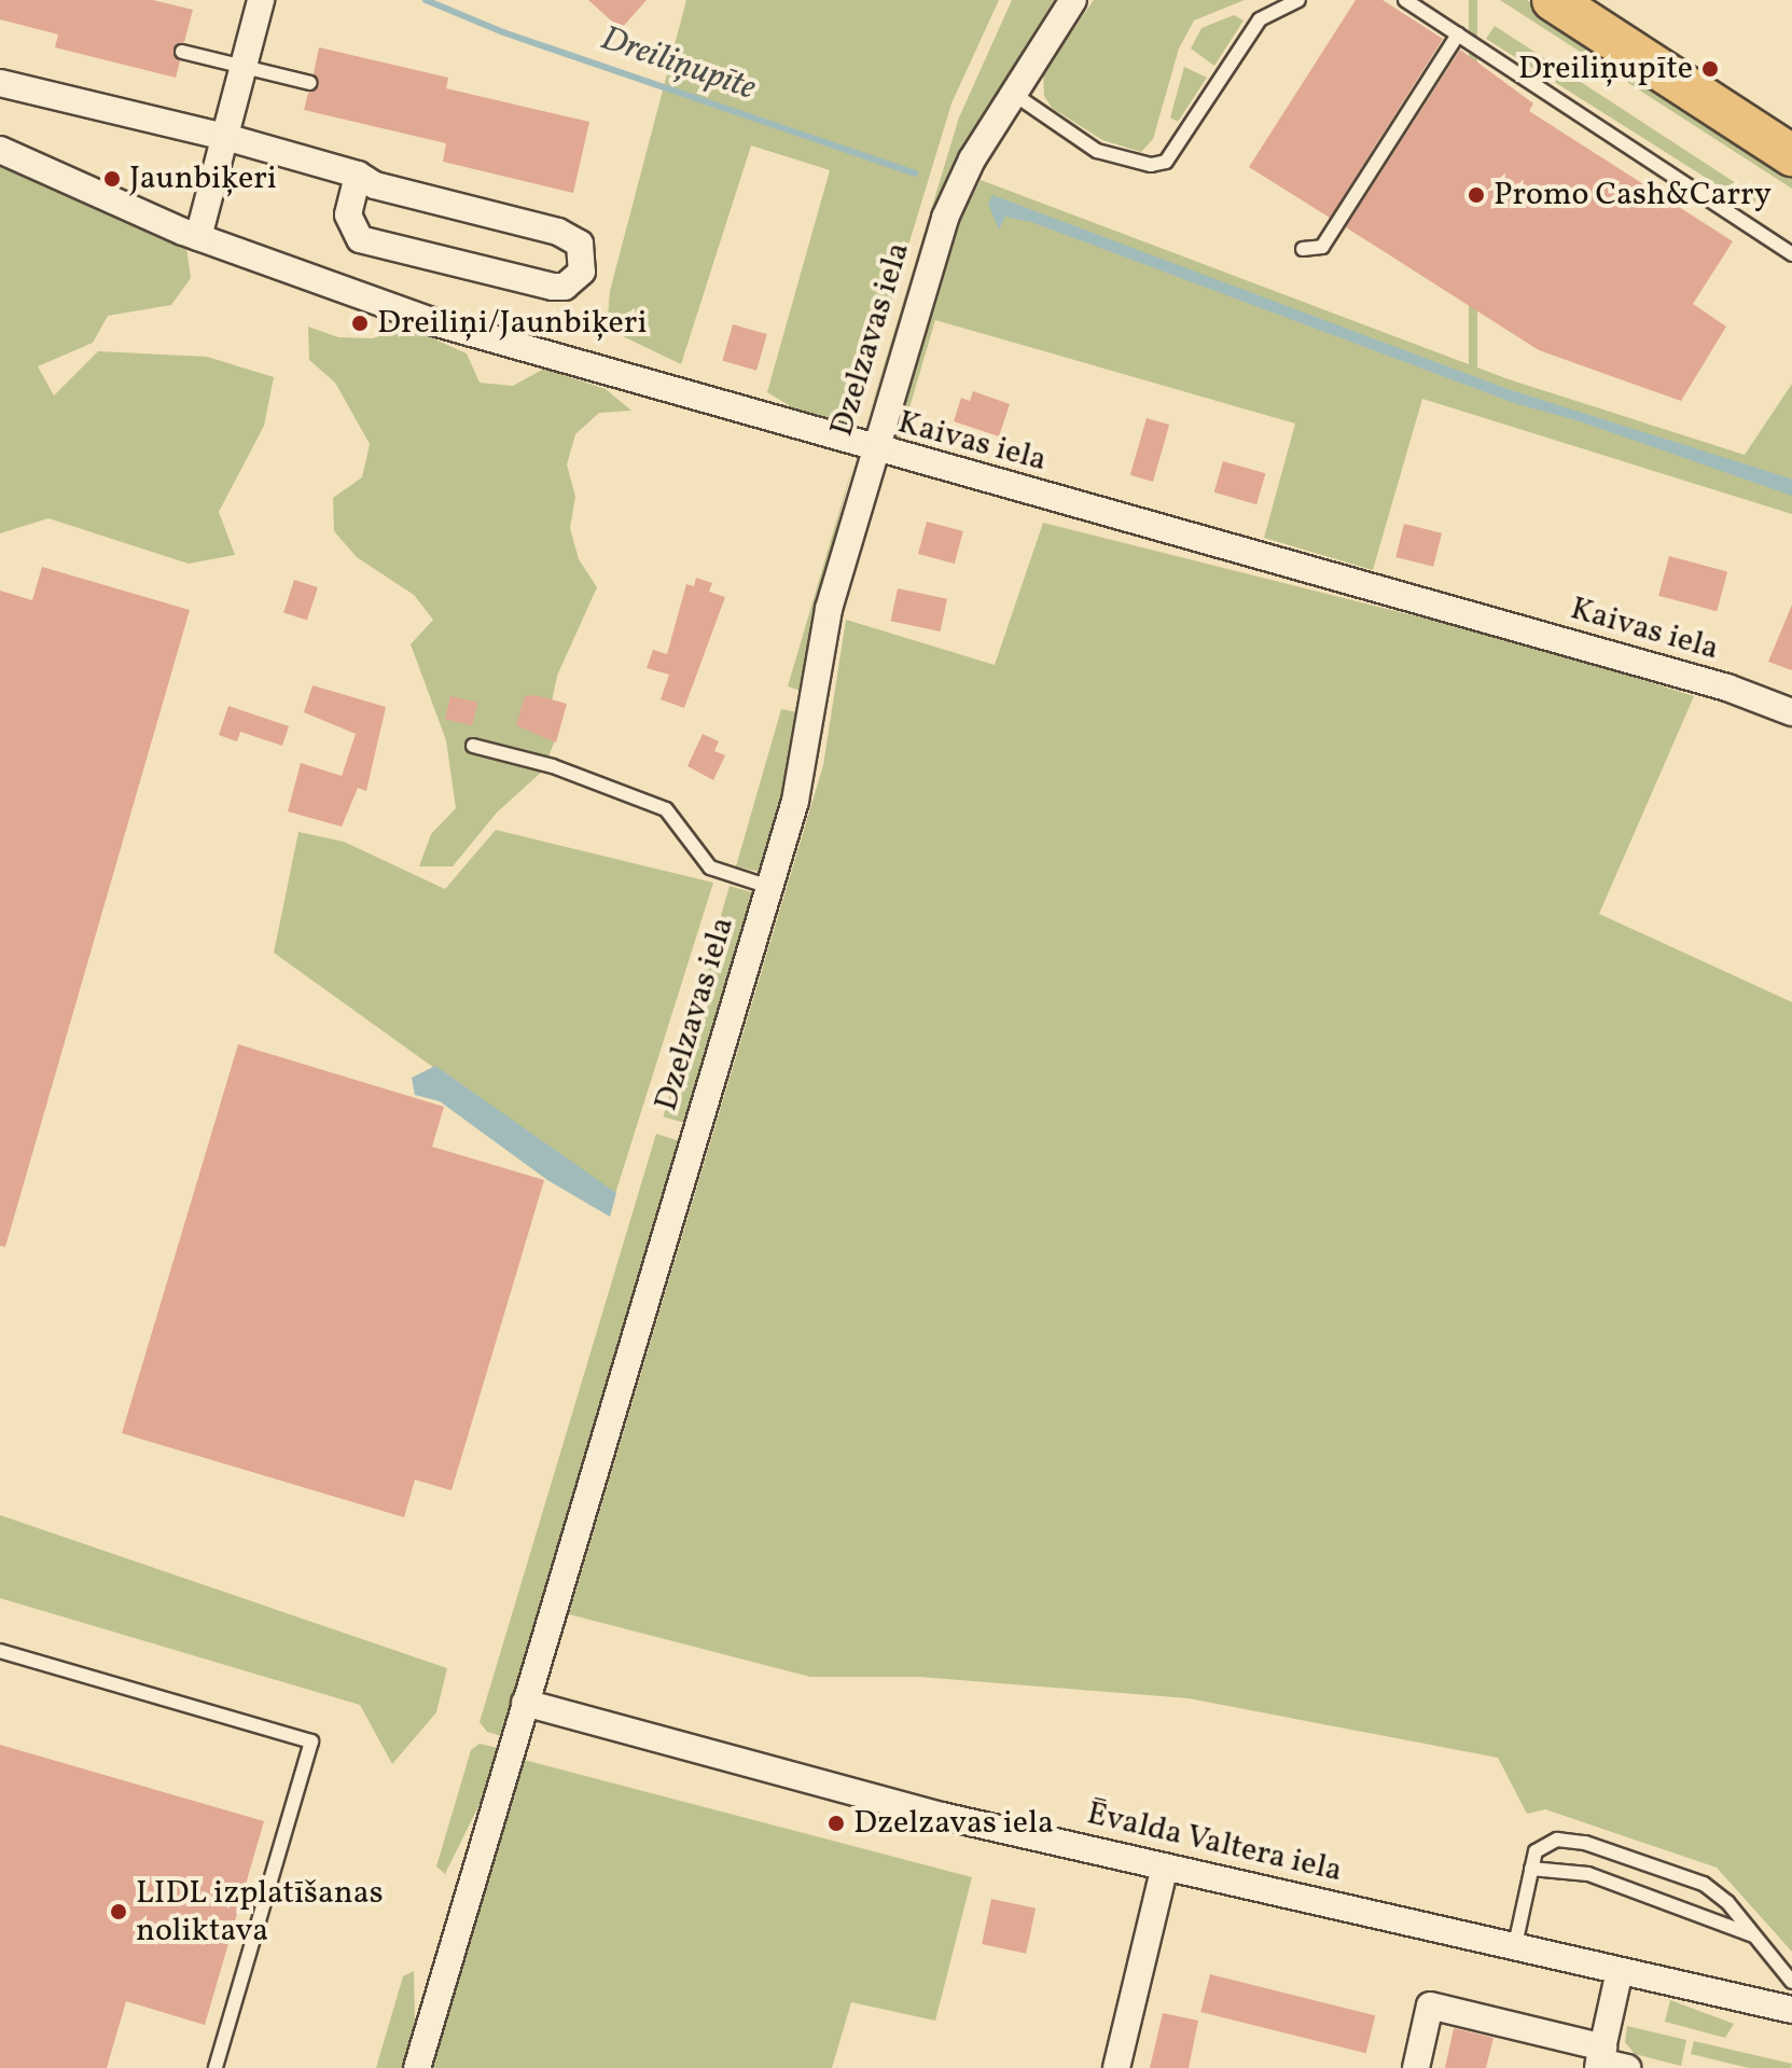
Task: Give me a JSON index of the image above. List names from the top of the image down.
{
  "streets": {
    "street": ["Dzelzavas iela", "Kaivas iela", "Ēvalda Valtera iela"]
  },
  "crossings": [
    ["Dzelzavas iela", "Kaivas iela"],
    ["Dzelzavas iela", "Ēvalda Valtera iela"]
  ],
  "water": ["Dreiliņupīte"],
  "places": [
    "Dreiliņupīte",
    "Jaunbiķeri",
    "Promo Cash&Carry",
    "Dreiliņi/Jaunbiķeri",
    "Dzelzavas iela",
    "LIDL izplatīšanas noliktava"
  ]
}
